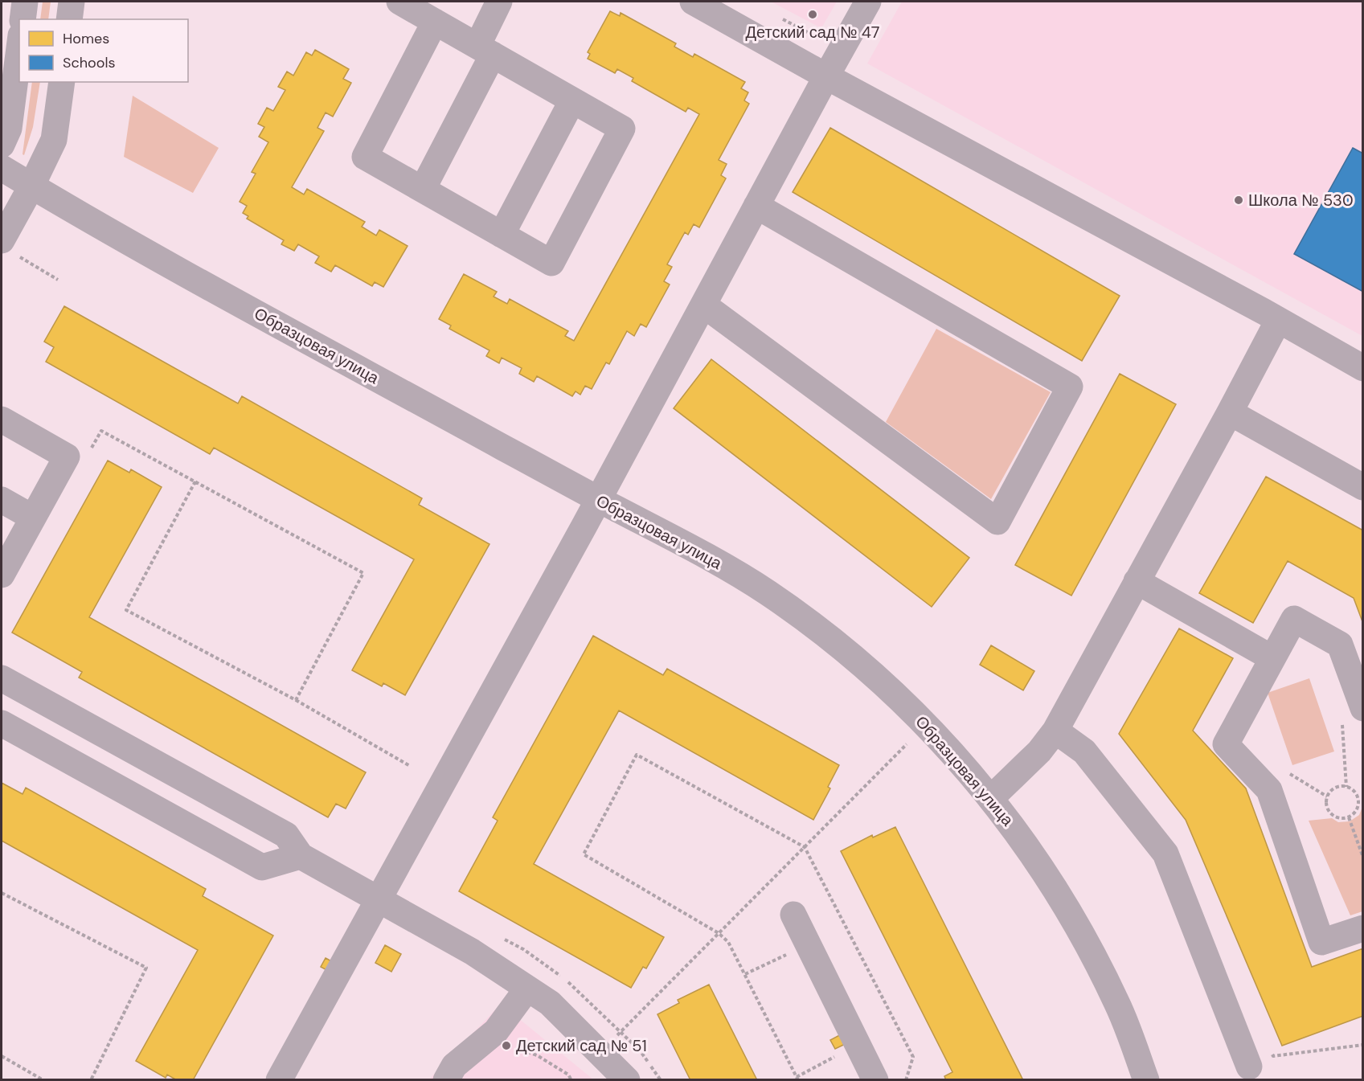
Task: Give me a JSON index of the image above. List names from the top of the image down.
{
  "streets": {
    "street": ["Образцовая улица"]
  },
  "places": ["Детский сад № 47", "Школа № 530", "Детский сад № 51"],
  "legend": ["Homes", "Schools"]
}
